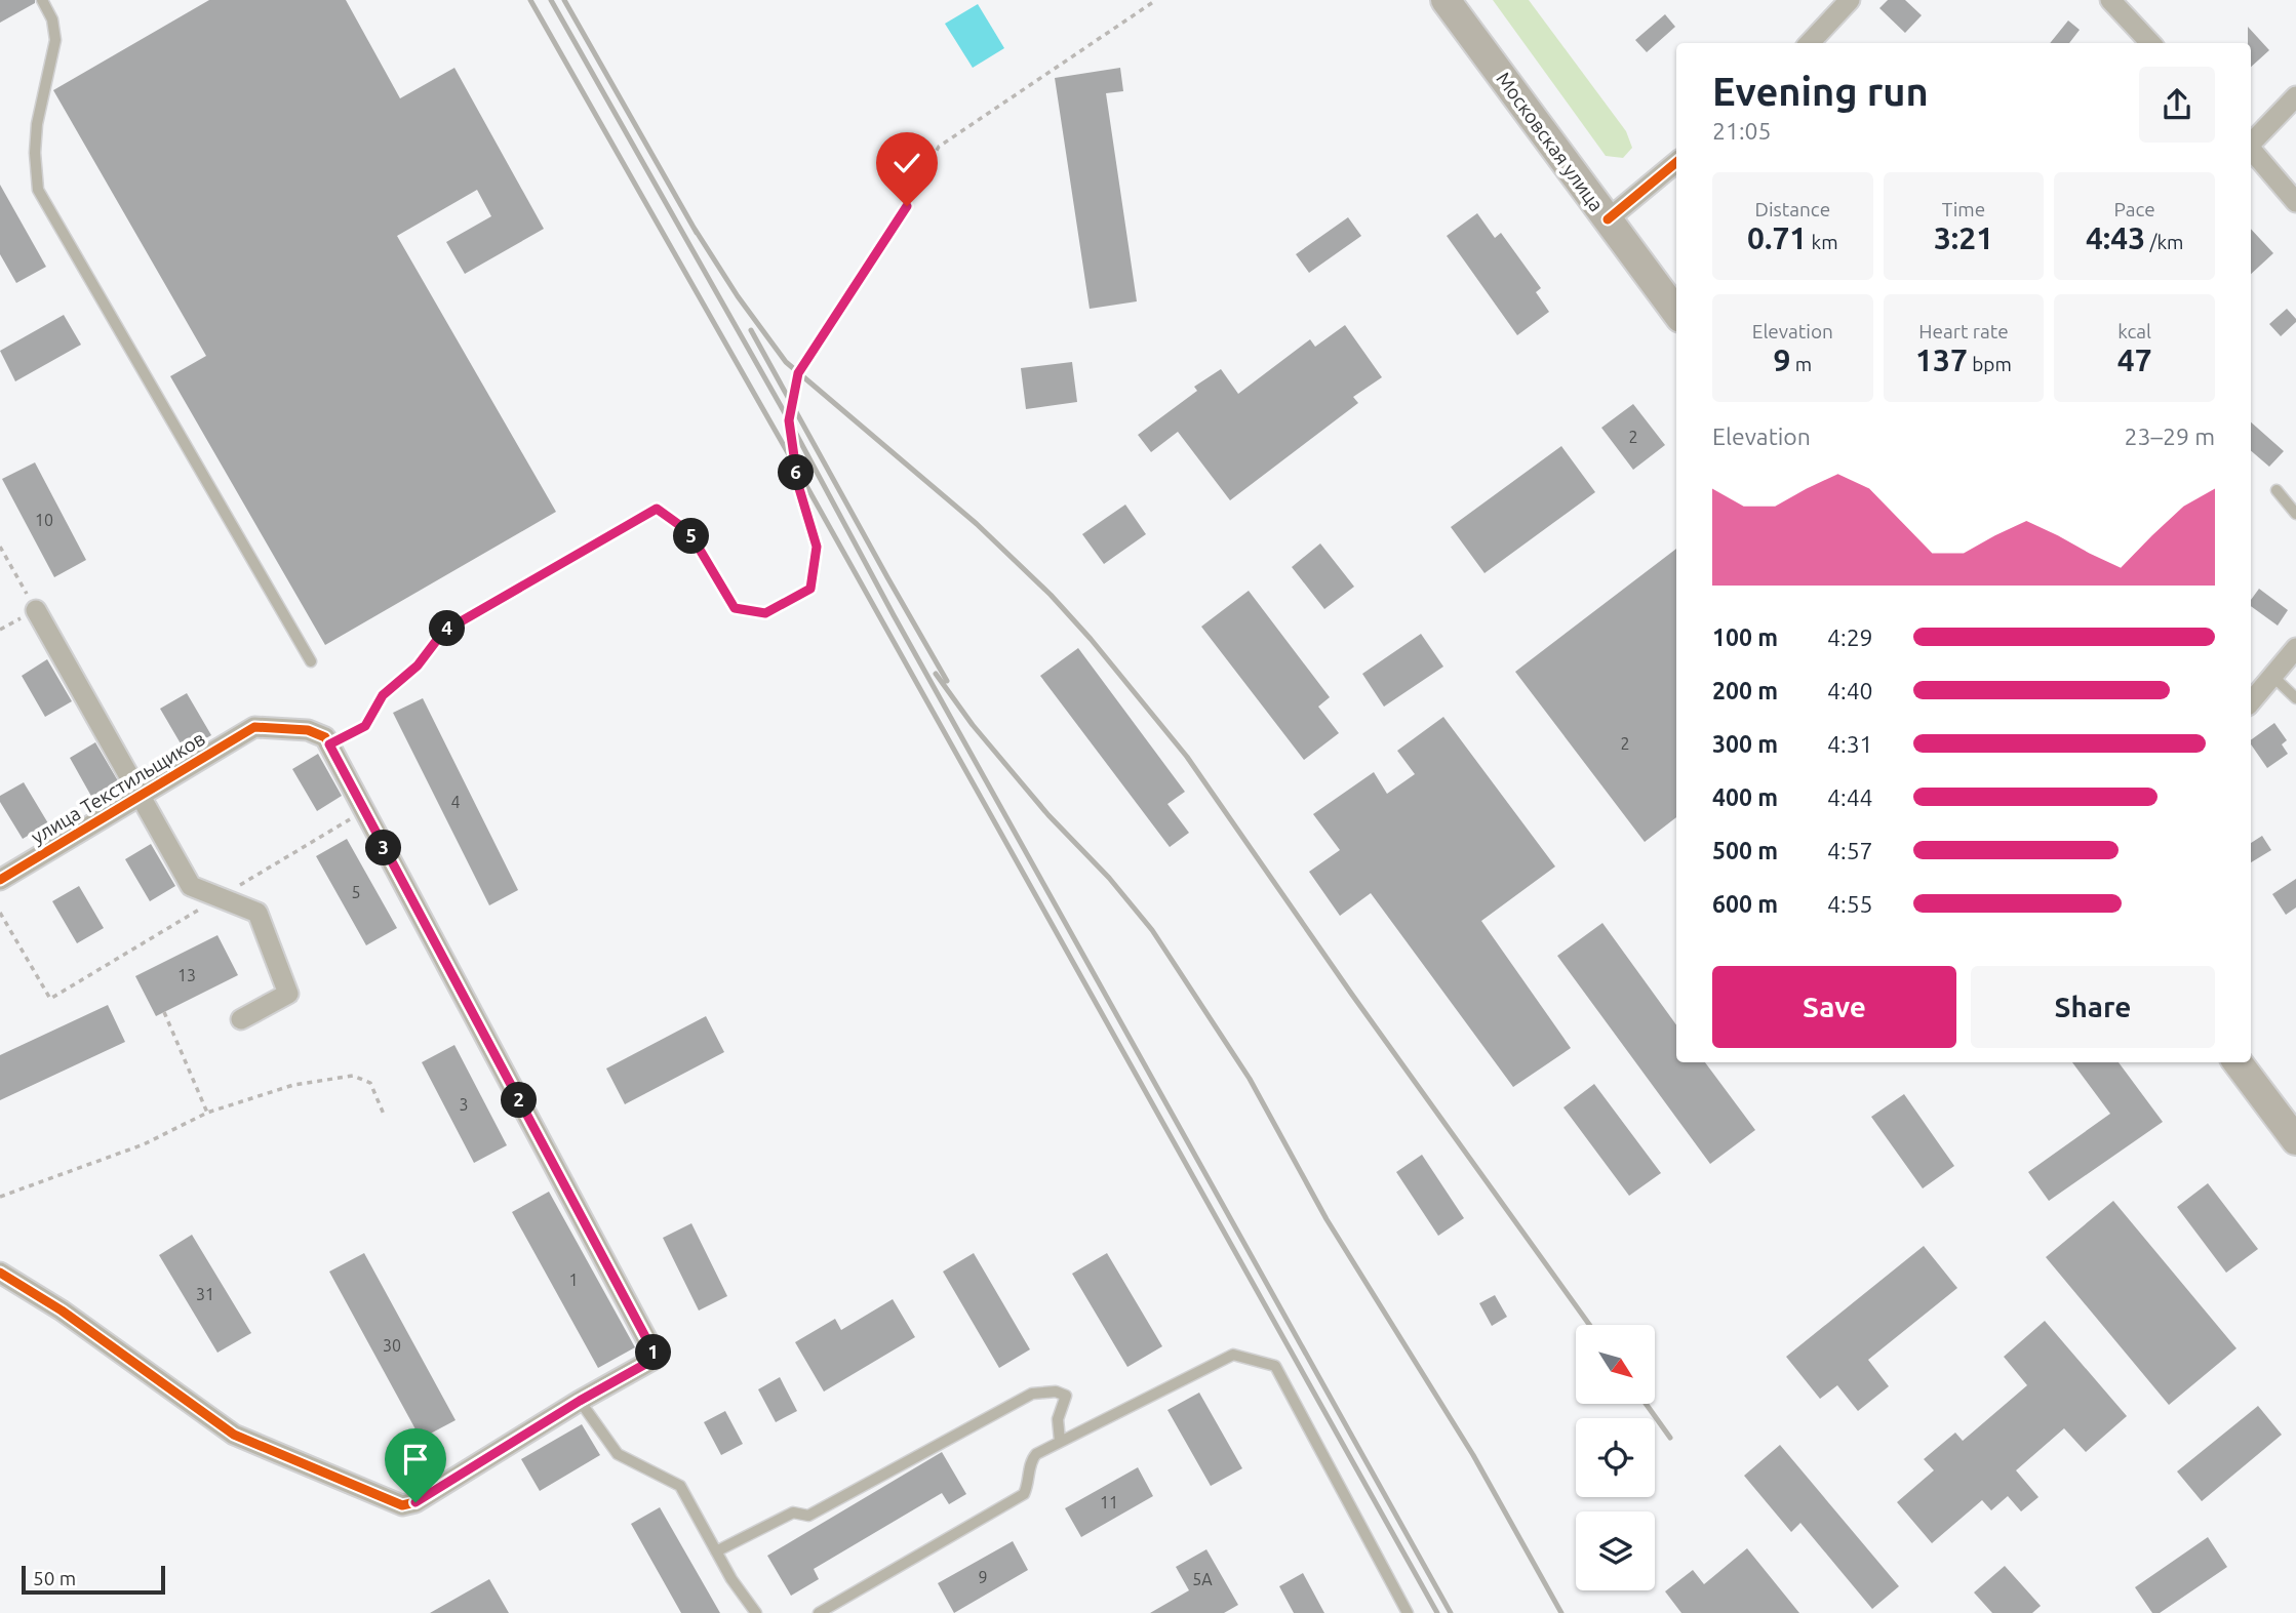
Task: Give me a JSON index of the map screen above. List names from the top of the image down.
{
  "streets": {
    "main road": ["Московская улица"],
    "street": ["улица Текстильщиков"]
  },
  "house_numbers": [
    "2",
    "10",
    "2",
    "4",
    "5",
    "13",
    "3",
    "1",
    "31",
    "30",
    "11",
    "9",
    "5А"
  ],
  "scale_bar": "50 m",
  "north": "bottom right",
  "page": {
    "heading": ["Evening run", "21:05"],
    "stats": [
      ["Distance", "0.71 km"],
      ["Time", "3:21"],
      ["Pace", "4:43 /km"],
      ["Elevation", "9 m"],
      ["Heart rate", "137 bpm"],
      ["kcal", "47"]
    ],
    "chart": ["Elevation", "23–29 m"],
    "pins": [
      "6",
      "5",
      "4",
      "3",
      "2",
      "1"
    ],
    "list": [
      {
        "name": "100 m",
        "note": "4:29"
      },
      {
        "name": "200 m",
        "note": "4:40"
      },
      {
        "name": "300 m",
        "note": "4:31"
      },
      {
        "name": "400 m",
        "note": "4:44"
      },
      {
        "name": "500 m",
        "note": "4:57"
      },
      {
        "name": "600 m",
        "note": "4:55"
      }
    ],
    "buttons": ["Save", "Share"],
    "scale": "50 m"
  }
}
